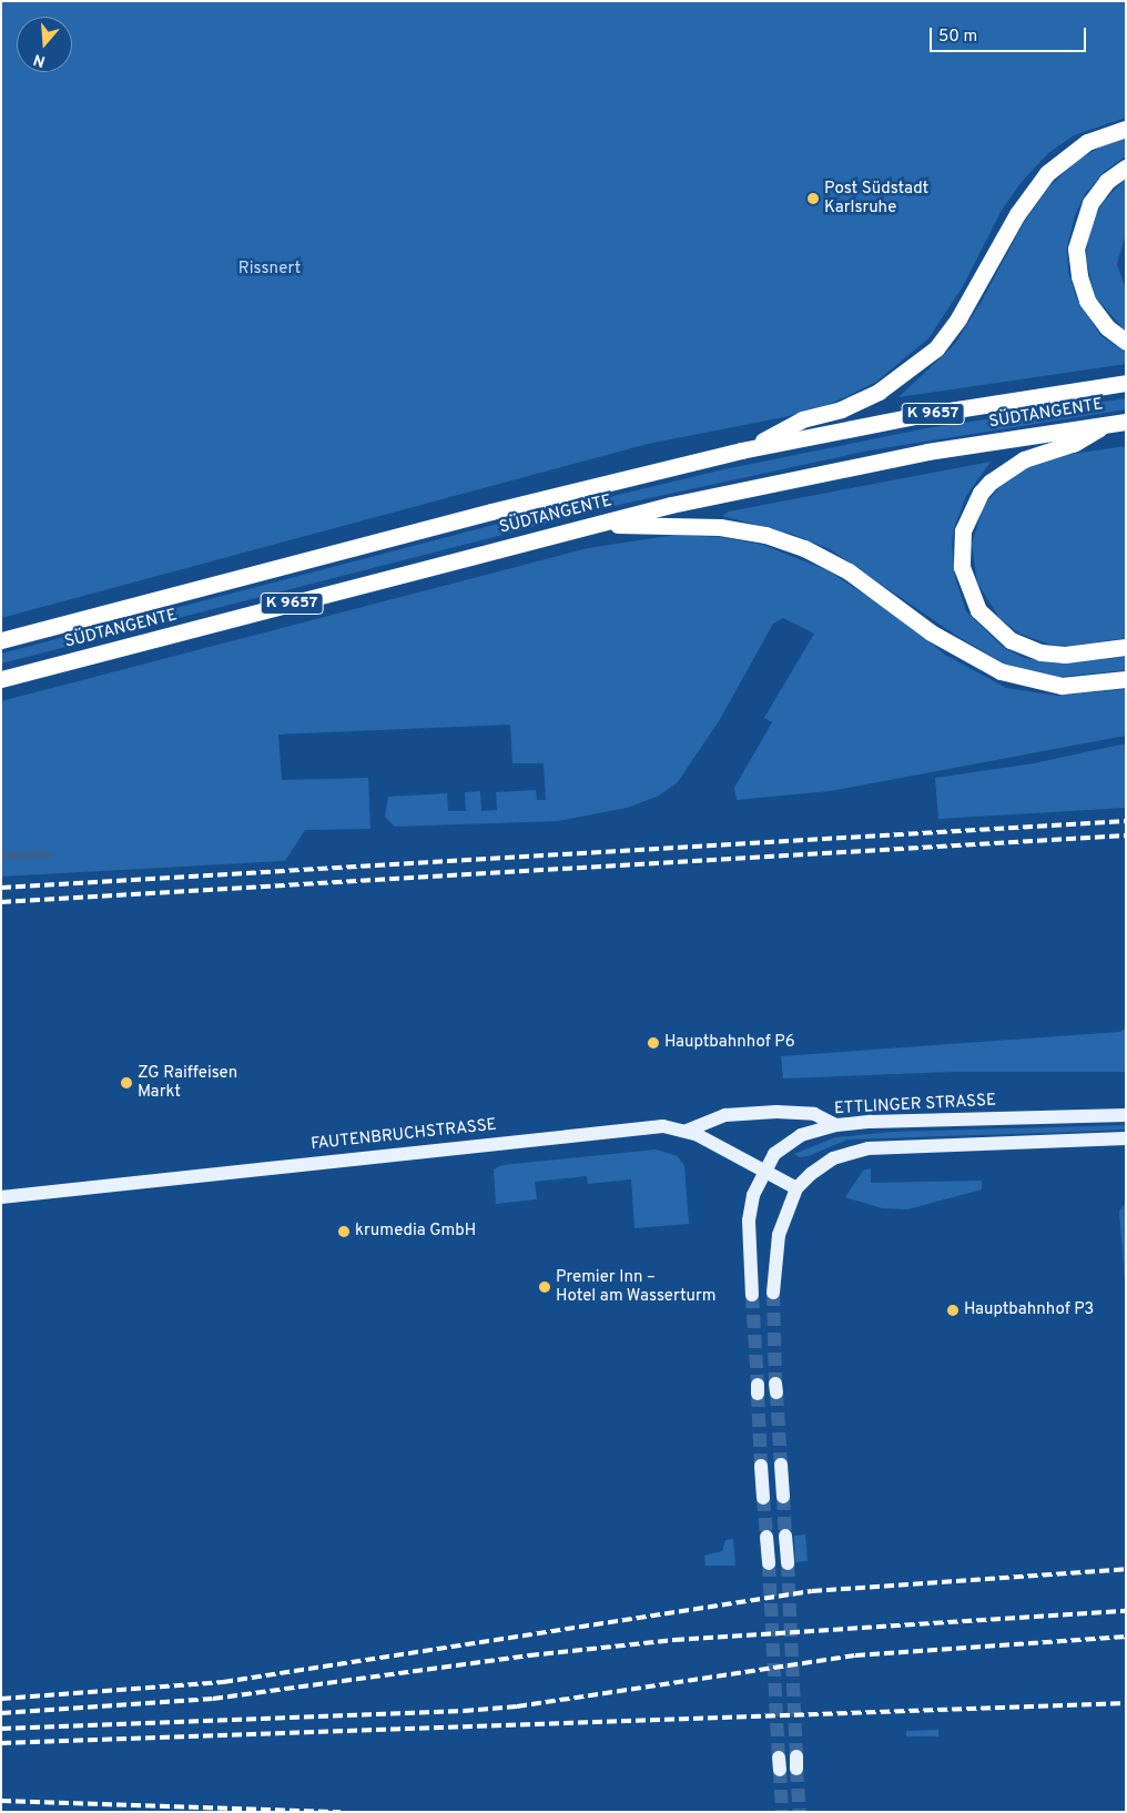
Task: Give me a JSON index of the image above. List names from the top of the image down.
{
  "streets": {
    "highway": ["K 9657", "SÜDTANGENTE"],
    "main road": ["ETTLINGER STRASSE", "FAUTENBRUCHSTRASSE"]
  },
  "crossings": [
    ["ETTLINGER STRASSE", "FAUTENBRUCHSTRASSE"]
  ],
  "parks": ["Rissnert"],
  "places": [
    "Post Südstadt Karlsruhe",
    "Hauptbahnhof P6",
    "ZG Raiffeisen Markt",
    "krumedia GmbH",
    "Premier Inn – Hotel am Wasserturm",
    "Hauptbahnhof P3"
  ],
  "scale_bar": "50 m",
  "north": "bottom"
}
